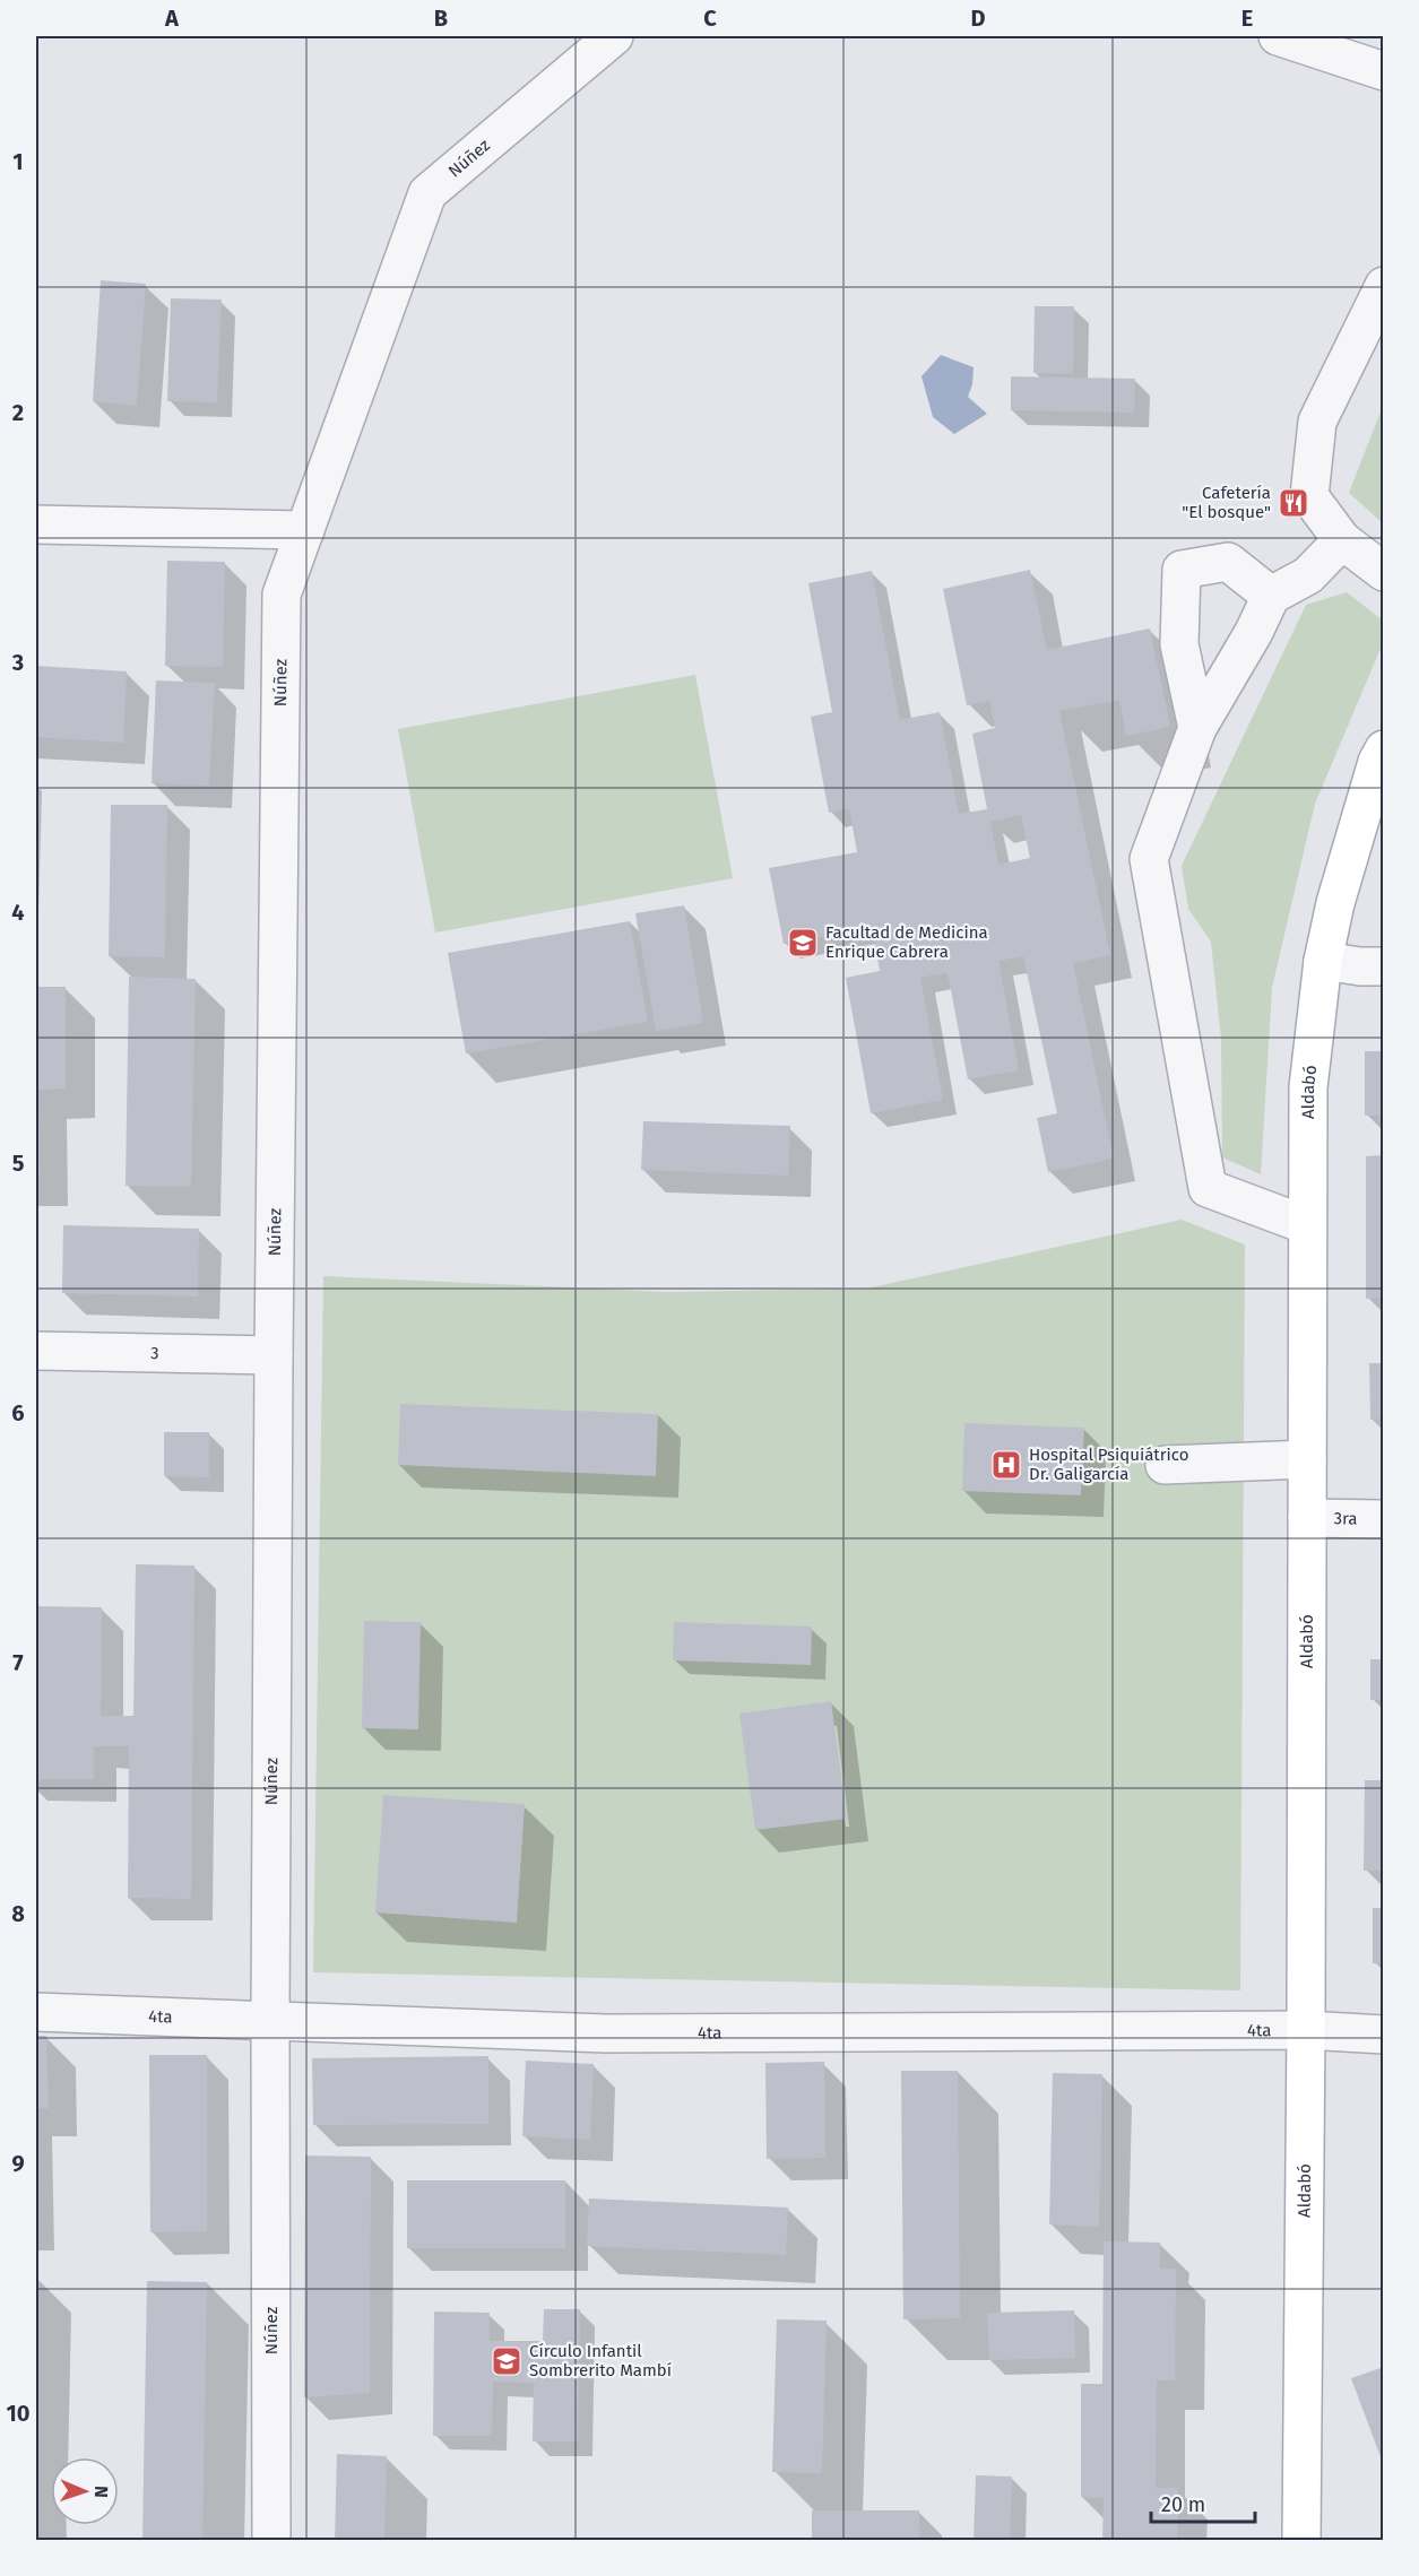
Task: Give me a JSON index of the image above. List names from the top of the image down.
{
  "streets": {
    "main road": ["Aldabó"],
    "street": [
      "Núñez",
      "3",
      "3ra",
      "4ta"
    ]
  },
  "crossings": [
    ["Núñez", "3"],
    ["Núñez", "4ta"],
    ["Aldabó", "3ra"],
    ["Aldabó", "4ta"]
  ],
  "places": {
    "restaurant": ["Cafetería \"El bosque\""],
    "school or university": ["Facultad de Medicina Enrique Cabrera", "Círculo Infantil Sombrerito Mambí"],
    "hospital": ["Hospital Psiquiátrico Dr. Galigarcía"]
  },
  "scale_bar": "20 m",
  "north": "right",
  "grid": {
    "columns": [
      "A",
      "B",
      "C",
      "D",
      "E"
    ],
    "rows": [
      "1",
      "2",
      "3",
      "4",
      "5",
      "6",
      "7",
      "8",
      "9",
      "10"
    ]
  }
}
